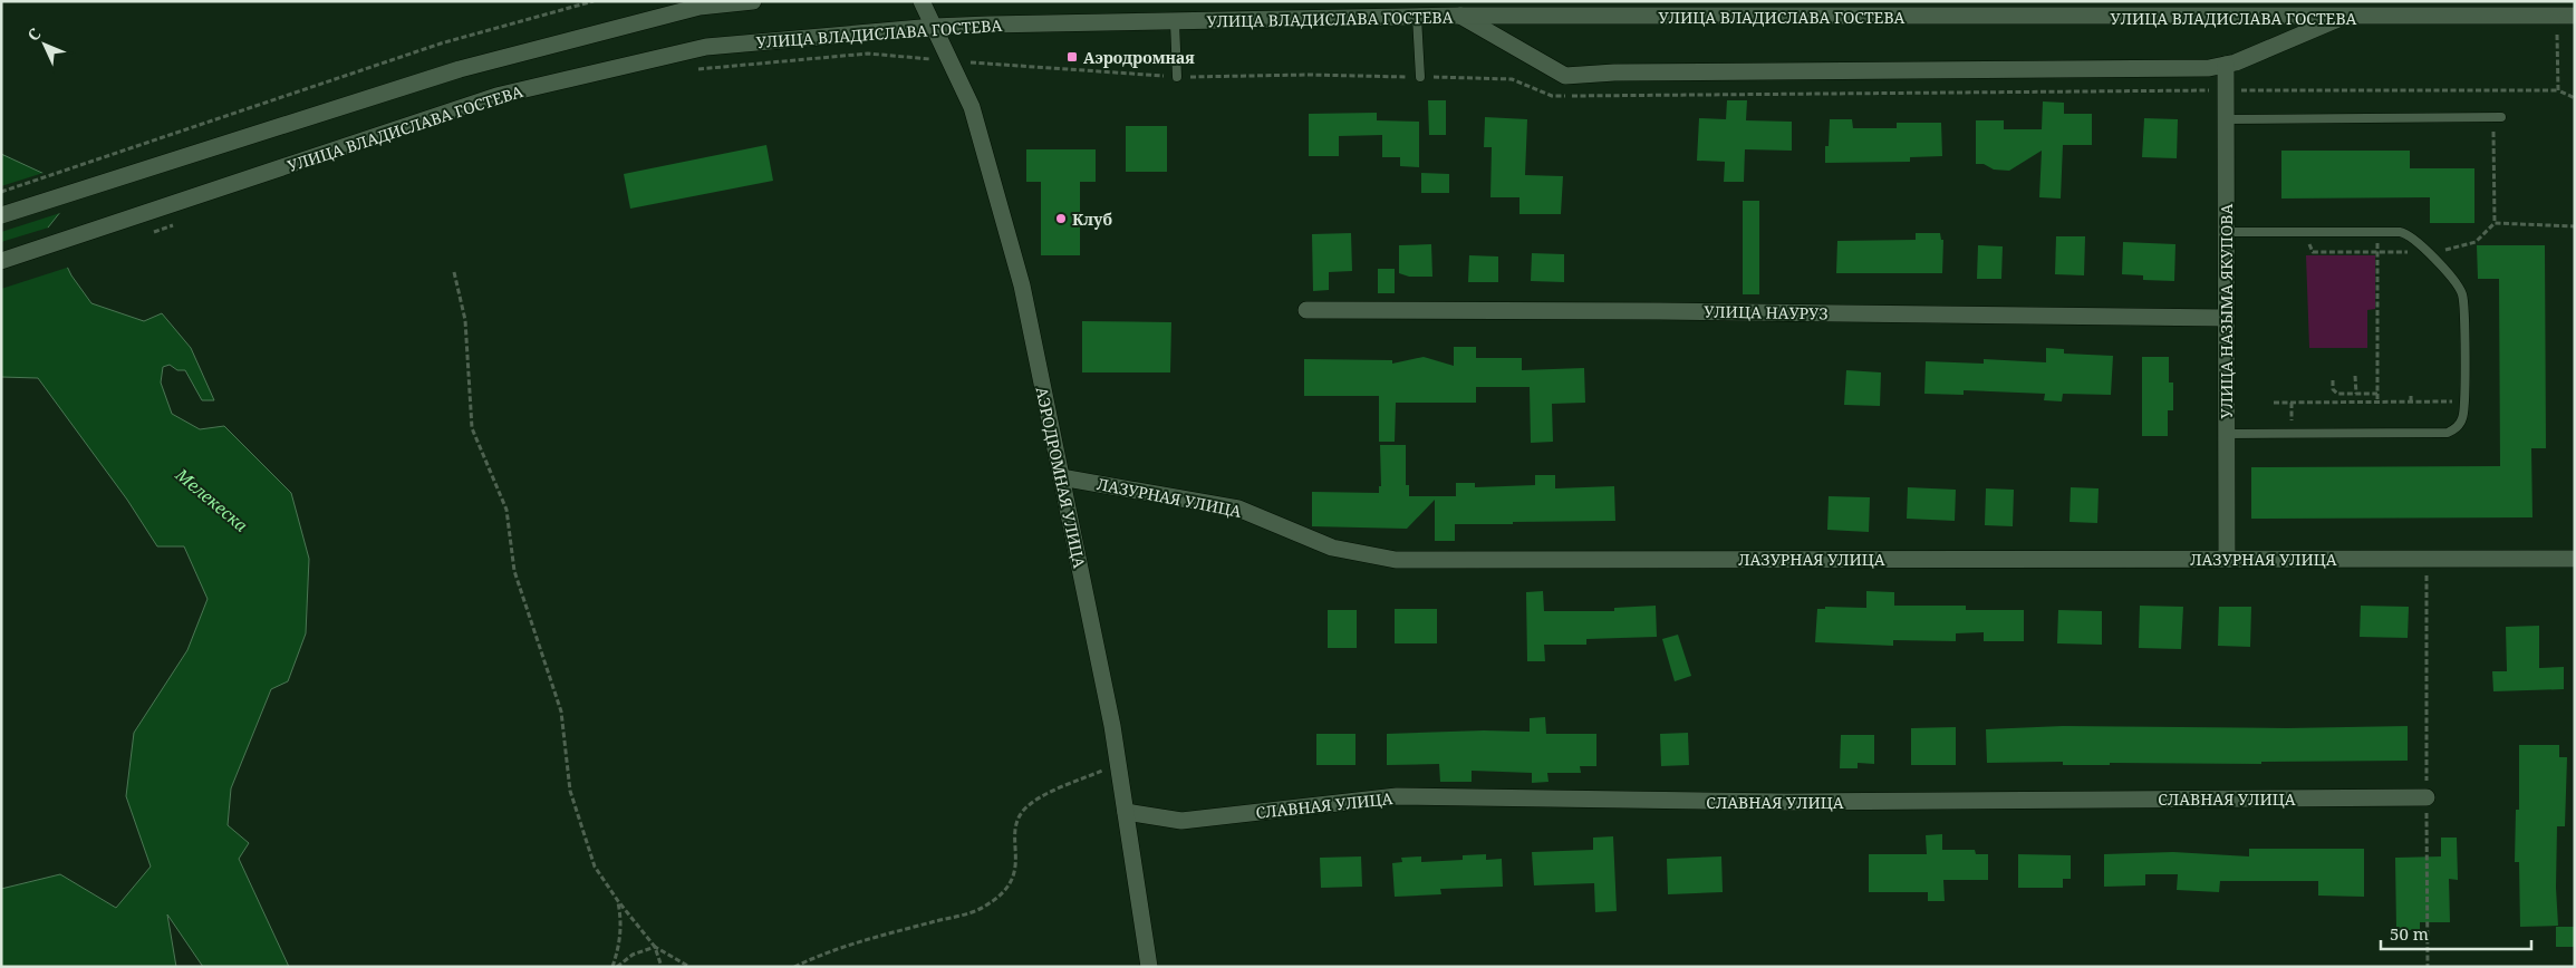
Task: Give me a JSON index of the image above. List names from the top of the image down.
{
  "streets": {
    "street": [
      "УЛИЦА ВЛАДИСЛАВА ГОСТЕВА",
      "УЛИЦА НАЗЫМА ЯКУПОВА",
      "УЛИЦА НАУРУЗ",
      "АЭРОДРОМНАЯ УЛИЦА",
      "ЛАЗУРНАЯ УЛИЦА",
      "СЛАВНАЯ УЛИЦА"
    ]
  },
  "crossings": [
    ["УЛИЦА ВЛАДИСЛАВА ГОСТЕВА", "АЭРОДРОМНАЯ УЛИЦА"],
    ["УЛИЦА НАЗЫМА ЯКУПОВА", "УЛИЦА НАУРУЗ"],
    ["УЛИЦА НАЗЫМА ЯКУПОВА", "ЛАЗУРНАЯ УЛИЦА"],
    ["АЭРОДРОМНАЯ УЛИЦА", "ЛАЗУРНАЯ УЛИЦА"],
    ["АЭРОДРОМНАЯ УЛИЦА", "СЛАВНАЯ УЛИЦА"]
  ],
  "water": ["Мелекеска"],
  "places": {
    "transit": ["Аэродромная"],
    "other": ["Клуб"]
  },
  "scale_bar": "50 m",
  "north": "top left"
}
